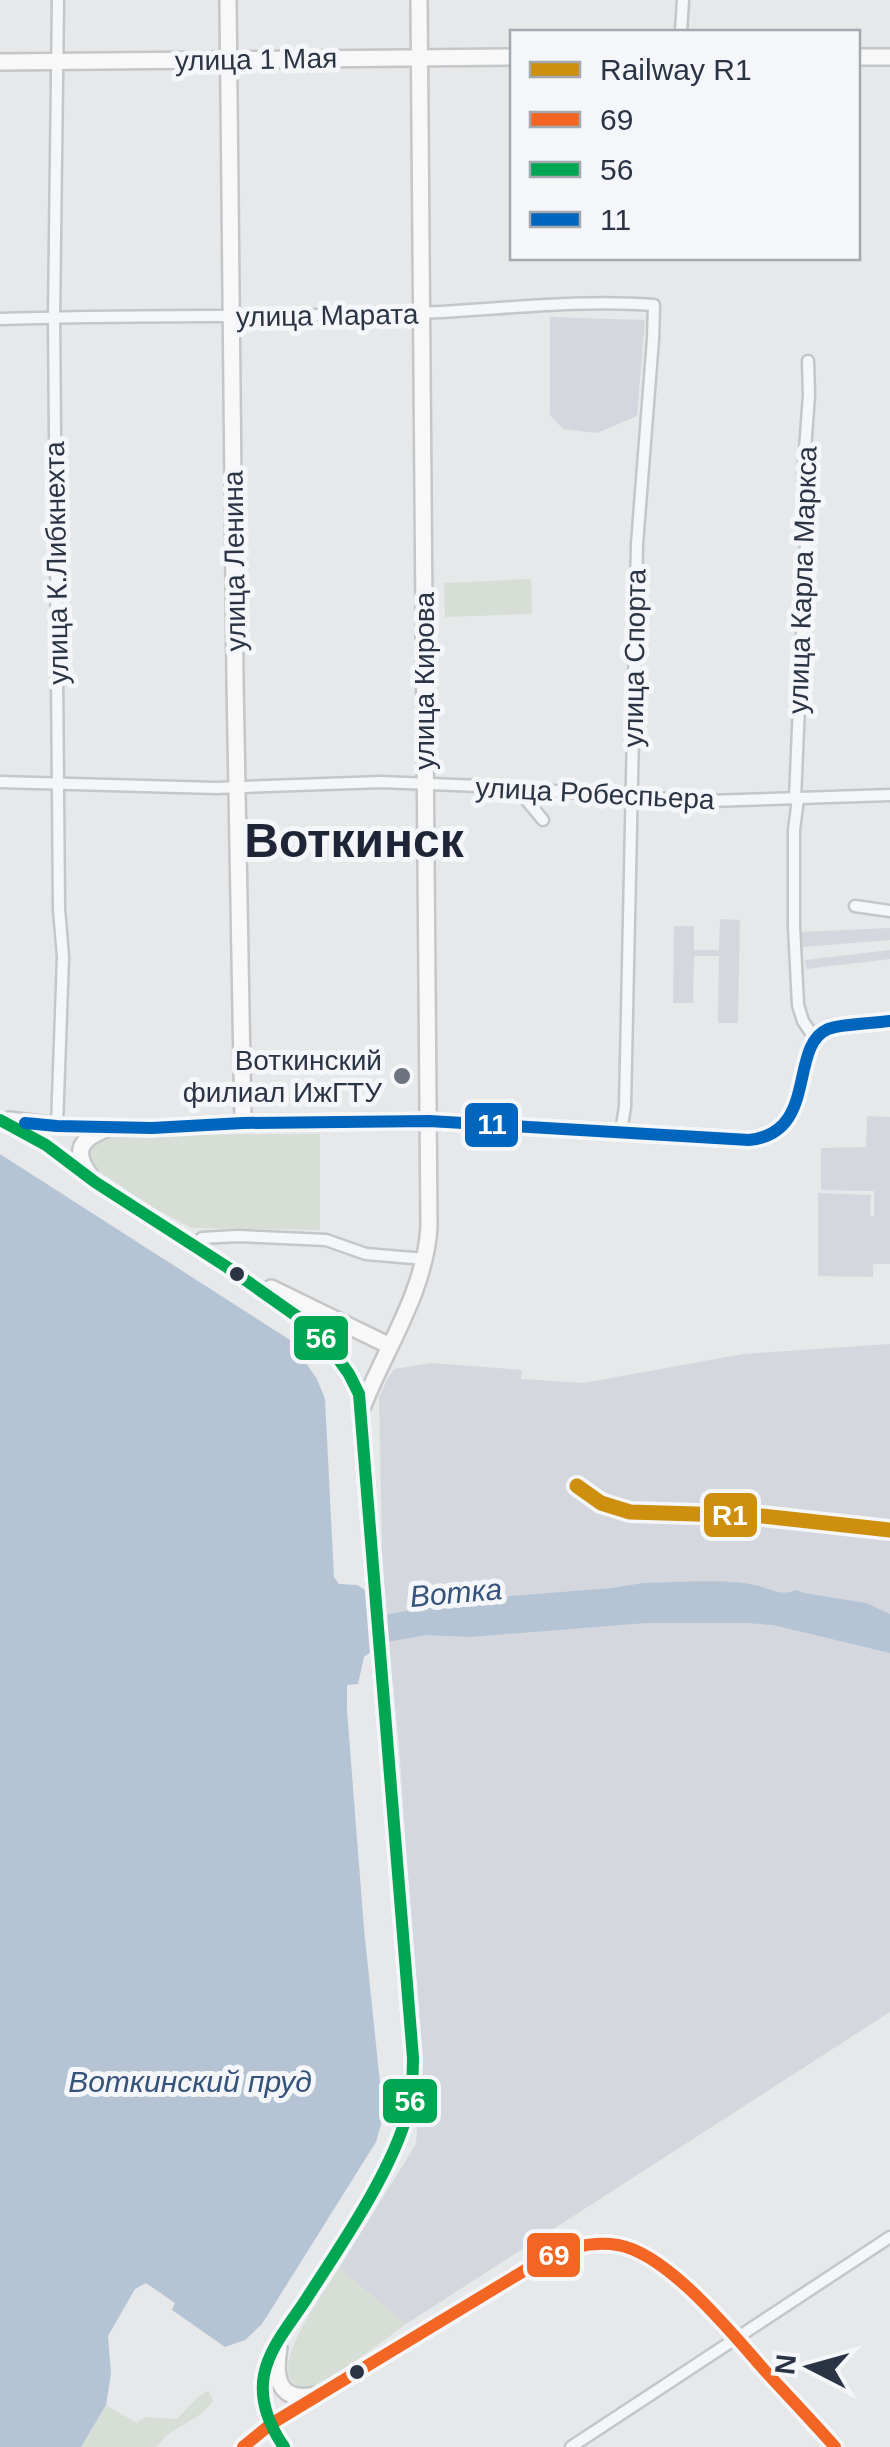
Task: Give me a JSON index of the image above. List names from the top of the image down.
{
  "streets": {
    "main road": ["улица 1 Мая", "улица Ленина", "улица Кирова"],
    "street": [
      "улица Марата",
      "улица К.Либкнехта",
      "улица Карла Маркса",
      "улица Спорта",
      "улица Робеспьера"
    ]
  },
  "crossings": [
    ["улица 1 Мая", "улица Ленина"],
    ["улица 1 Мая", "улица К.Либкнехта"],
    ["улица 1 Мая", "улица Кирова"],
    ["улица Марата", "улица Ленина"],
    ["улица Марата", "улица К.Либкнехта"],
    ["улица Марата", "улица Спорта"],
    ["улица Марата", "улица Кирова"],
    ["улица Ленина", "улица Робеспьера"],
    ["улица К.Либкнехта", "улица Робеспьера"],
    ["улица Карла Маркса", "улица Робеспьера"],
    ["улица Спорта", "улица Робеспьера"],
    ["улица Кирова", "улица Робеспьера"]
  ],
  "districts": ["Воткинск"],
  "water": ["Вотка", "Воткинский пруд"],
  "places": ["Воткинский филиал ИжГТУ"],
  "lines": [
    "transit line 11",
    "transit line 56",
    "rail line R1",
    "transit line 69"
  ],
  "legend": [
    "Railway R1",
    "69",
    "56",
    "11"
  ],
  "north": "left"
}
